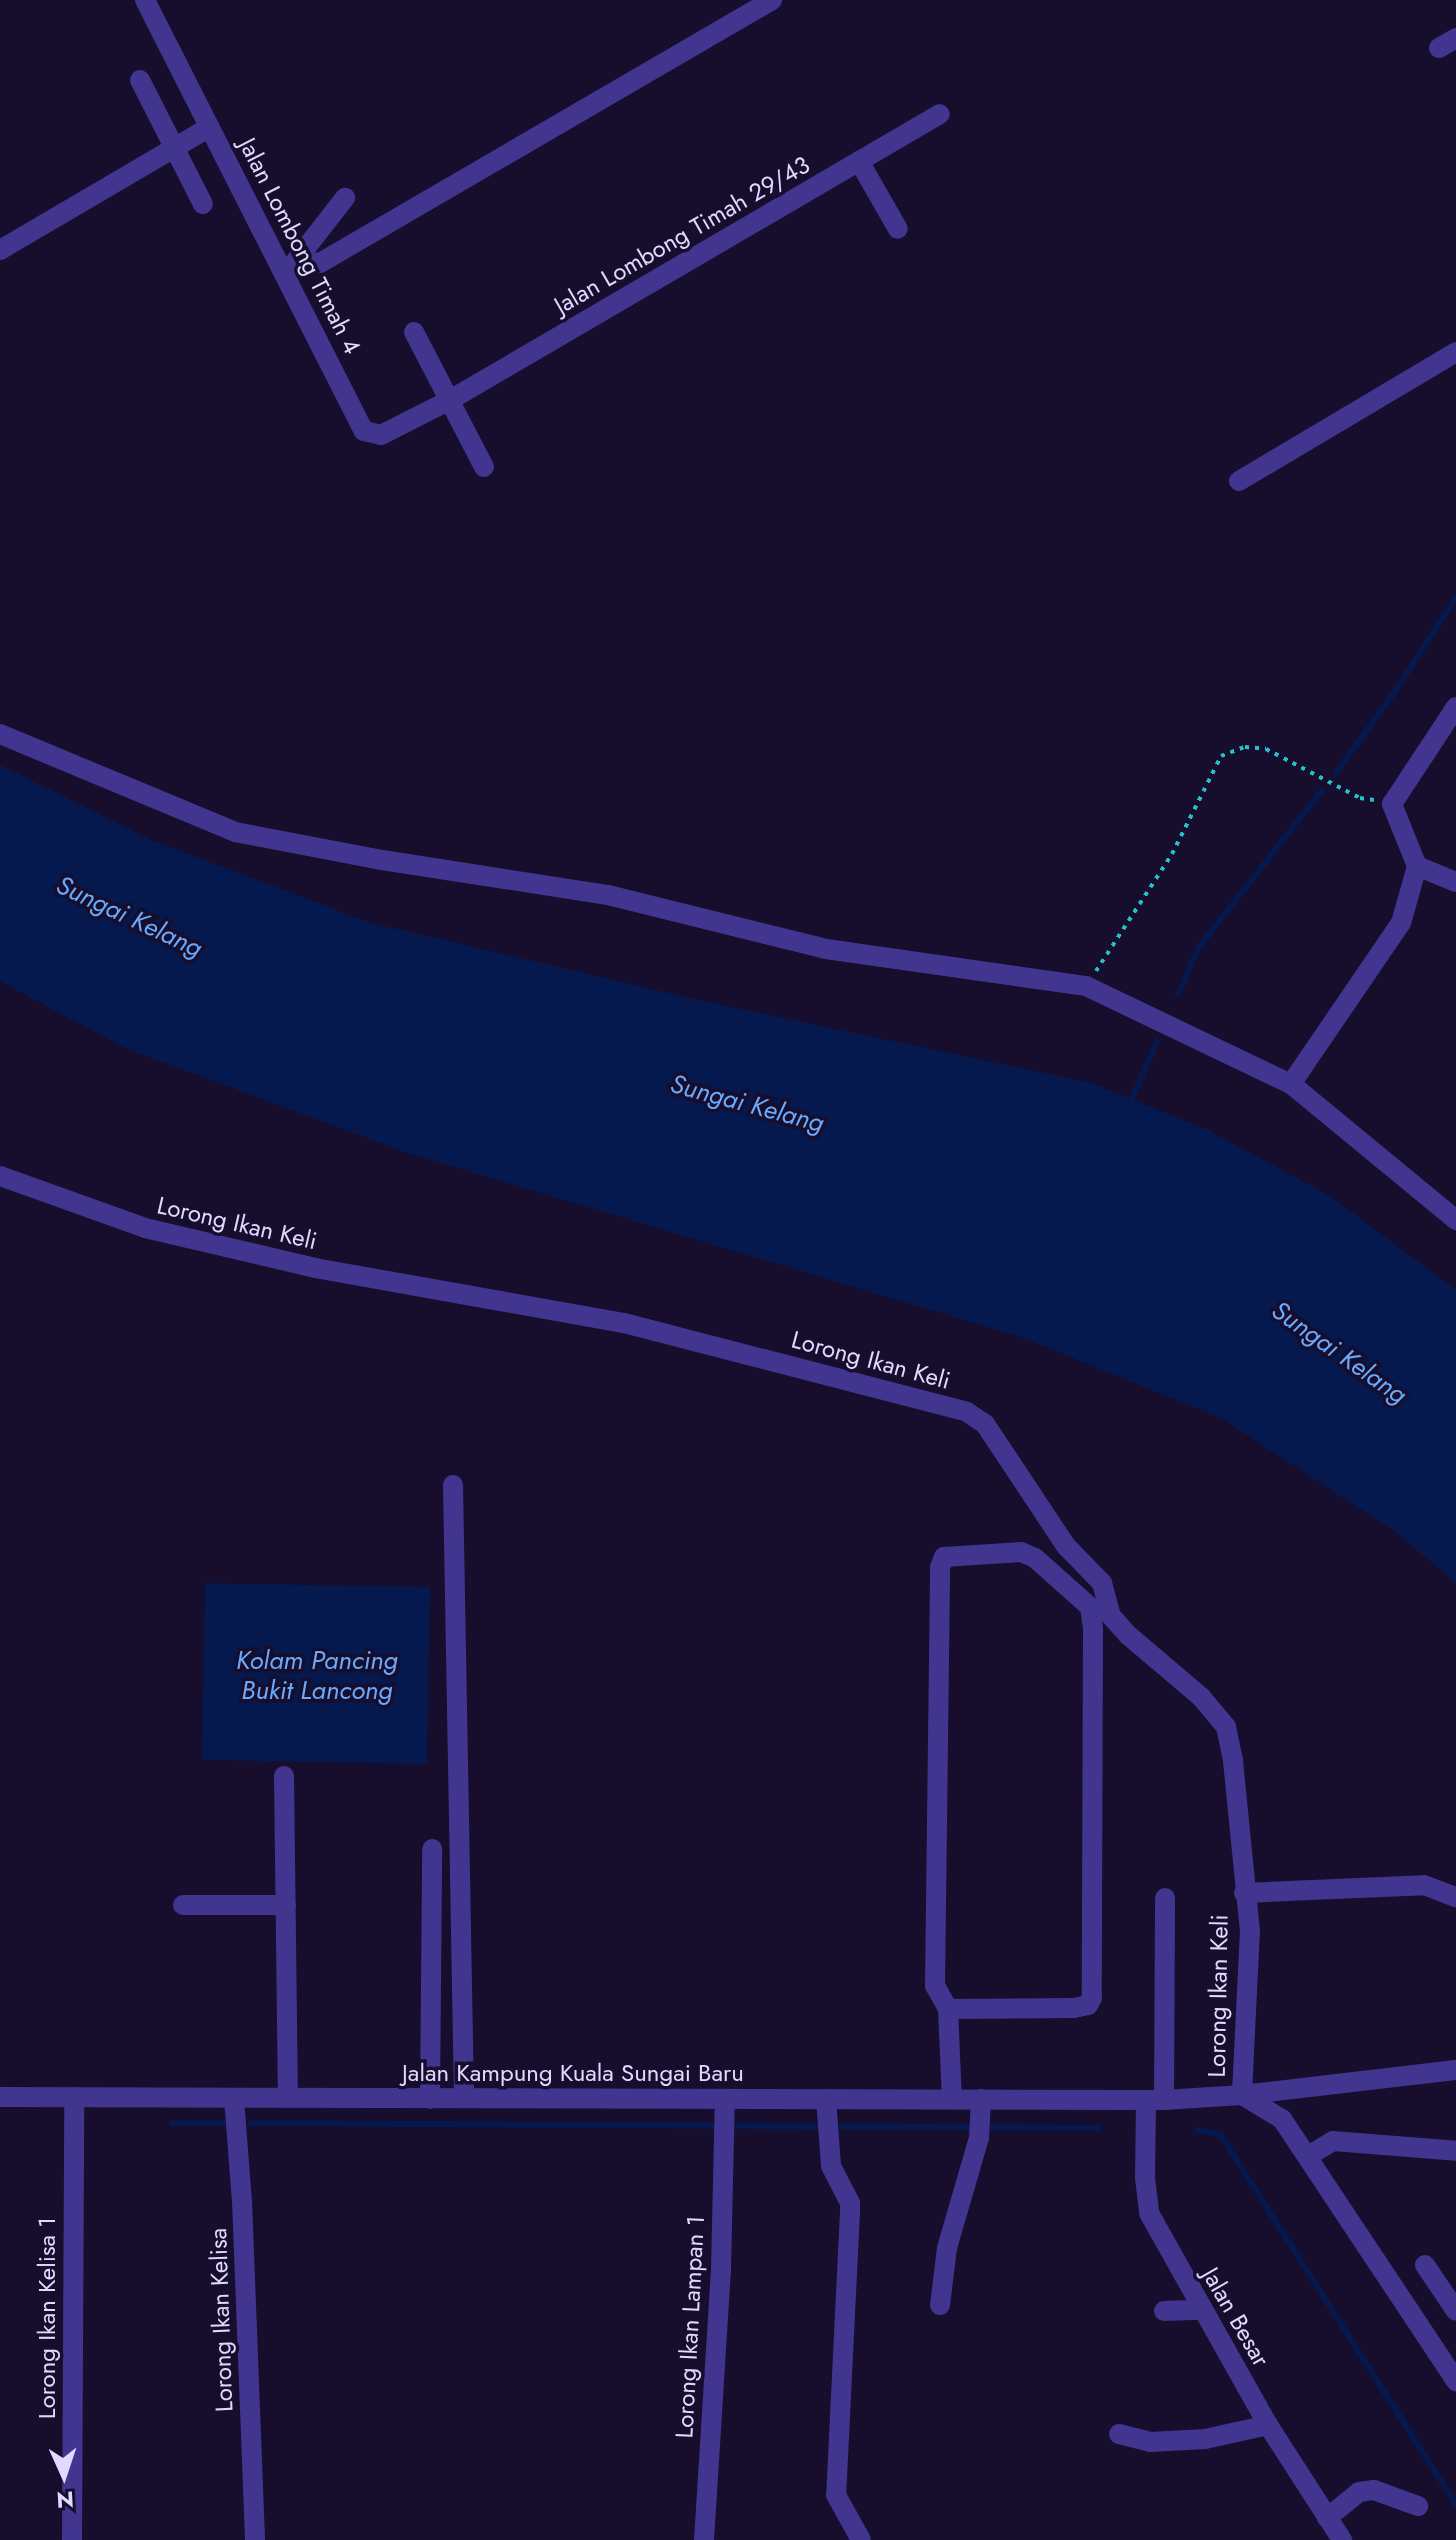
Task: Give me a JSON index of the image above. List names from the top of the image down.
{
  "streets": {
    "street": [
      "Jalan Lombong Timah 29/43",
      "Jalan Lombong Timah 4",
      "Lorong Ikan Keli",
      "Jalan Kampung Kuala Sungai Baru",
      "Jalan Besar",
      "Lorong Ikan Kelisa 1",
      "Lorong Ikan Kelisa",
      "Lorong Ikan Lampan 1"
    ]
  },
  "crossings": [
    ["Jalan Lombong Timah 29/43", "Jalan Lombong Timah 4"],
    ["Lorong Ikan Keli", "Jalan Kampung Kuala Sungai Baru"],
    ["Lorong Ikan Keli", "Jalan Besar"],
    ["Jalan Kampung Kuala Sungai Baru", "Jalan Besar"],
    ["Jalan Kampung Kuala Sungai Baru", "Lorong Ikan Kelisa 1"],
    ["Jalan Kampung Kuala Sungai Baru", "Lorong Ikan Kelisa"],
    ["Jalan Kampung Kuala Sungai Baru", "Lorong Ikan Lampan 1"]
  ],
  "water": ["Sungai Kelang", "Kolam Pancing Bukit Lancong"],
  "north": "bottom"
}
